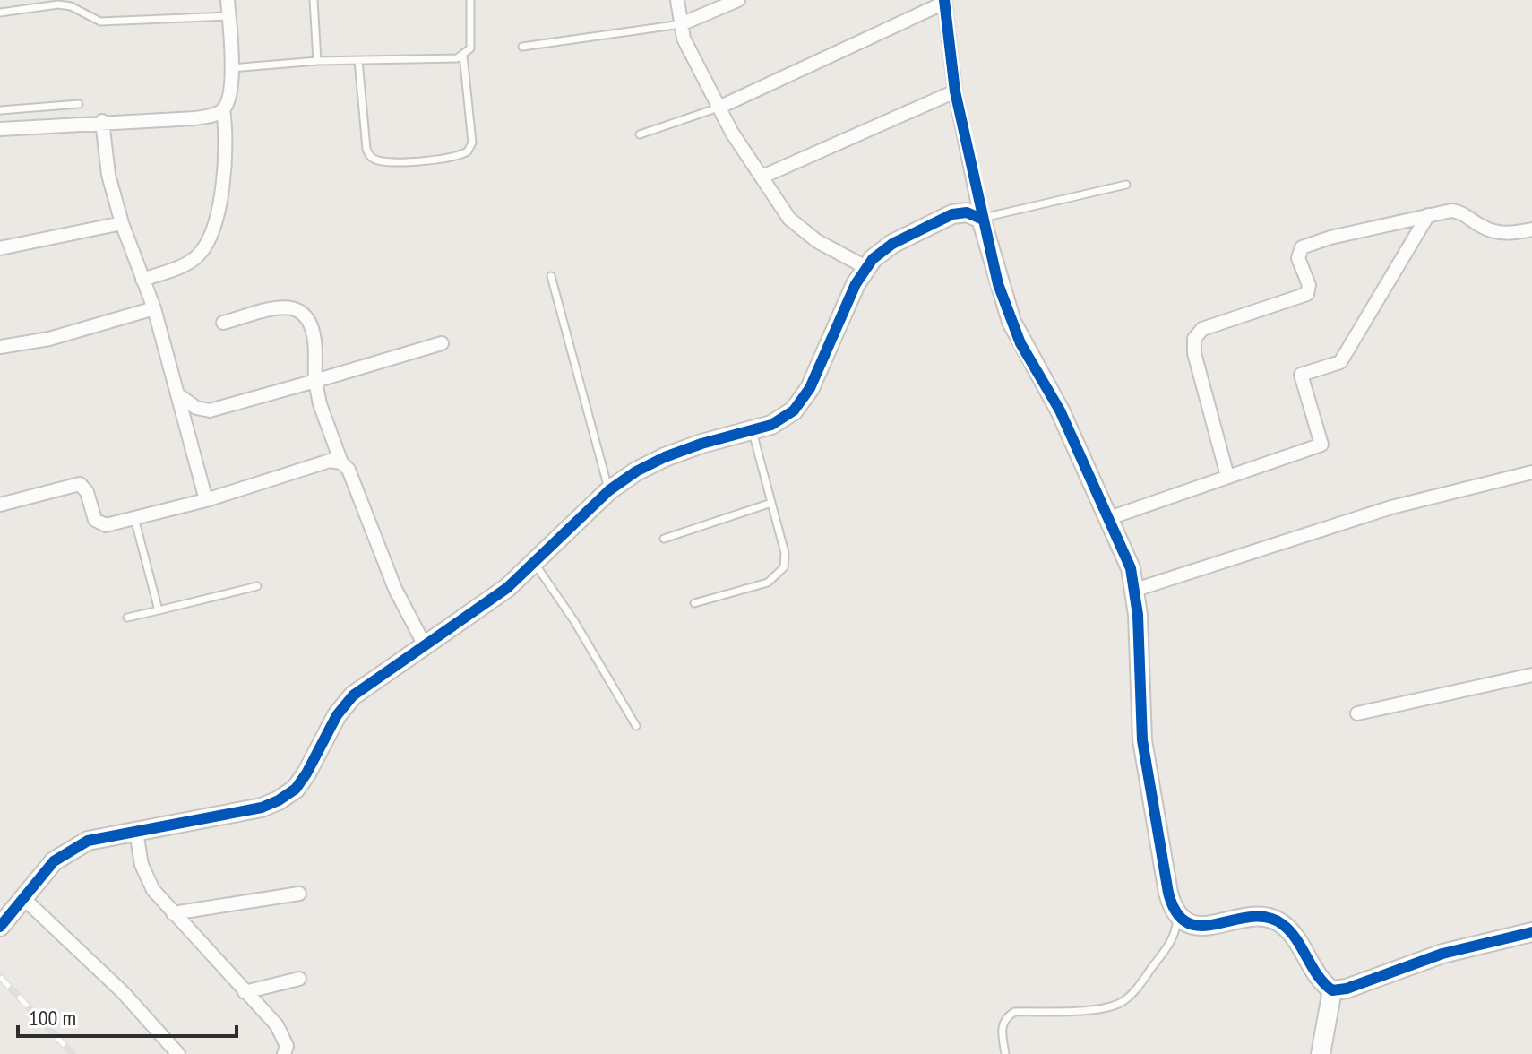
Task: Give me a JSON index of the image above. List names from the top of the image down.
{
  "scale_bar": "100 m"
}
